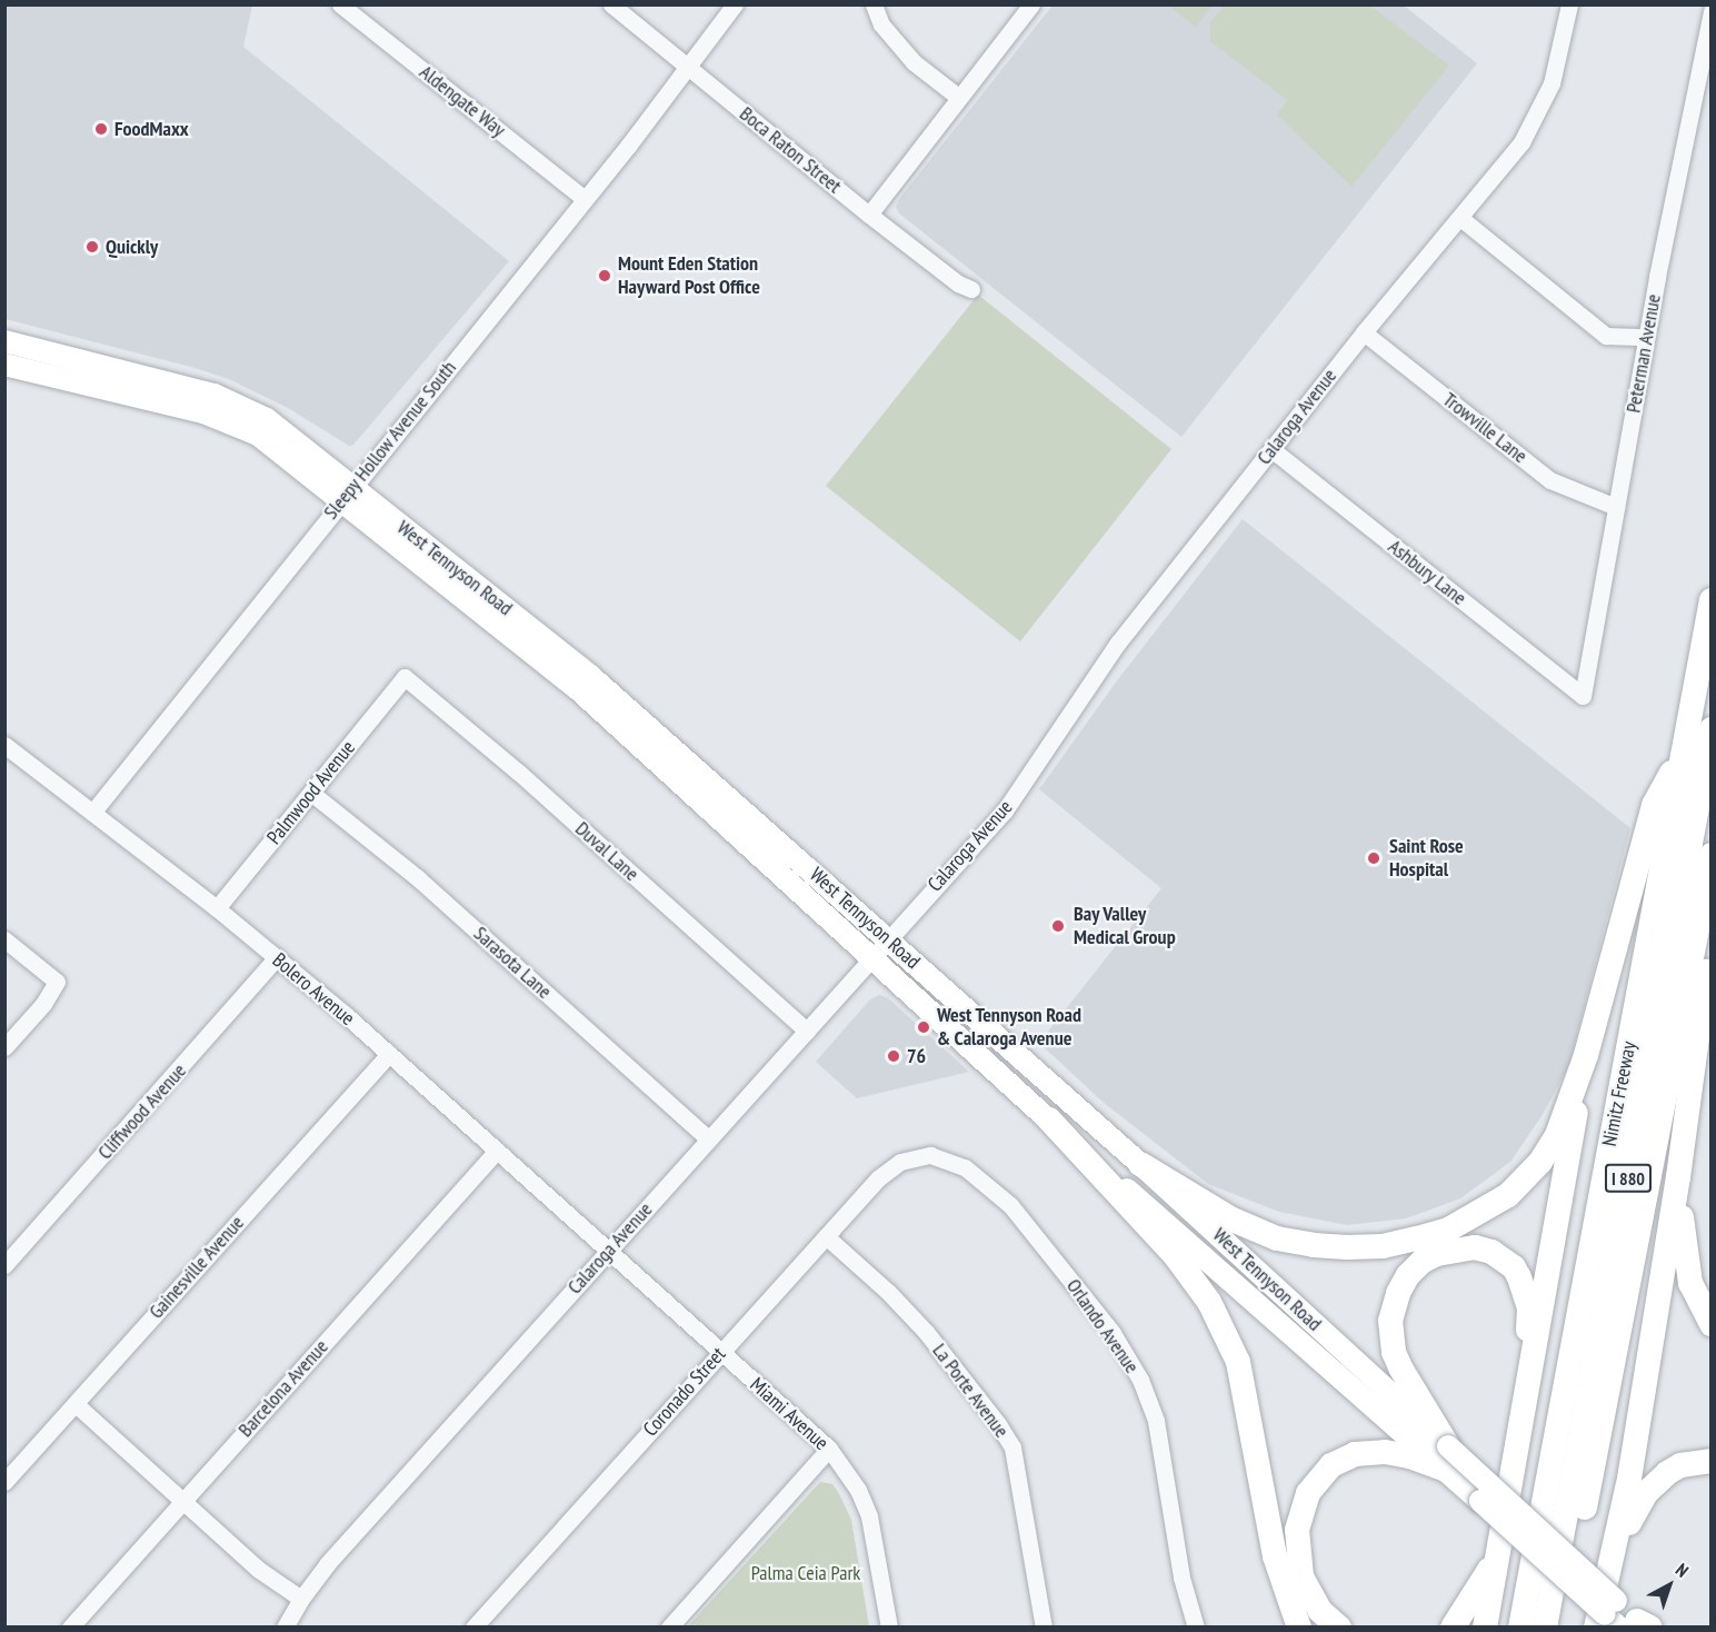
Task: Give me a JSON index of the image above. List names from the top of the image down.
{
  "streets": {
    "highway": ["Nimitz Freeway", "I 880"],
    "main road": ["West Tennyson Road"],
    "street": [
      "Aldengate Way",
      "Boca Raton Street",
      "Peterman Avenue",
      "Calaroga Avenue",
      "Trowville Lane",
      "Sleepy Hollow Avenue South",
      "Ashbury Lane",
      "Palmwood Avenue",
      "Duval Lane",
      "Sarasota Lane",
      "Bolero Avenue",
      "Cliffwood Avenue",
      "Gainesville Avenue",
      "Orlando Avenue",
      "Barcelona Avenue",
      "La Porte Avenue",
      "Coronado Street",
      "Miami Avenue"
    ]
  },
  "crossings": [
    ["Aldengate Way", "Sleepy Hollow Avenue South"],
    ["Boca Raton Street", "Sleepy Hollow Avenue South"],
    ["Peterman Avenue", "Trowville Lane"],
    ["Peterman Avenue", "Ashbury Lane"],
    ["Calaroga Avenue", "Trowville Lane"],
    ["Calaroga Avenue", "West Tennyson Road"],
    ["Calaroga Avenue", "Ashbury Lane"],
    ["Calaroga Avenue", "Duval Lane"],
    ["Calaroga Avenue", "Sarasota Lane"],
    ["Calaroga Avenue", "Bolero Avenue"],
    ["Calaroga Avenue", "Miami Avenue"],
    ["Sleepy Hollow Avenue South", "West Tennyson Road"],
    ["Sleepy Hollow Avenue South", "Bolero Avenue"],
    ["Palmwood Avenue", "Duval Lane"],
    ["Palmwood Avenue", "Sarasota Lane"],
    ["Palmwood Avenue", "Bolero Avenue"],
    ["Bolero Avenue", "Cliffwood Avenue"],
    ["Bolero Avenue", "Gainesville Avenue"],
    ["Bolero Avenue", "Barcelona Avenue"],
    ["Bolero Avenue", "Miami Avenue"],
    ["Orlando Avenue", "Coronado Street"],
    ["La Porte Avenue", "Coronado Street"],
    ["Coronado Street", "Miami Avenue"]
  ],
  "parks": ["Palma Ceia Park"],
  "places": [
    "FoodMaxx",
    "Quickly",
    "Mount Eden Station Hayward Post Office",
    "Saint Rose Hospital",
    "Bay Valley Medical Group",
    "West Tennyson Road & Calaroga Avenue",
    "76"
  ],
  "north": "top right"
}
